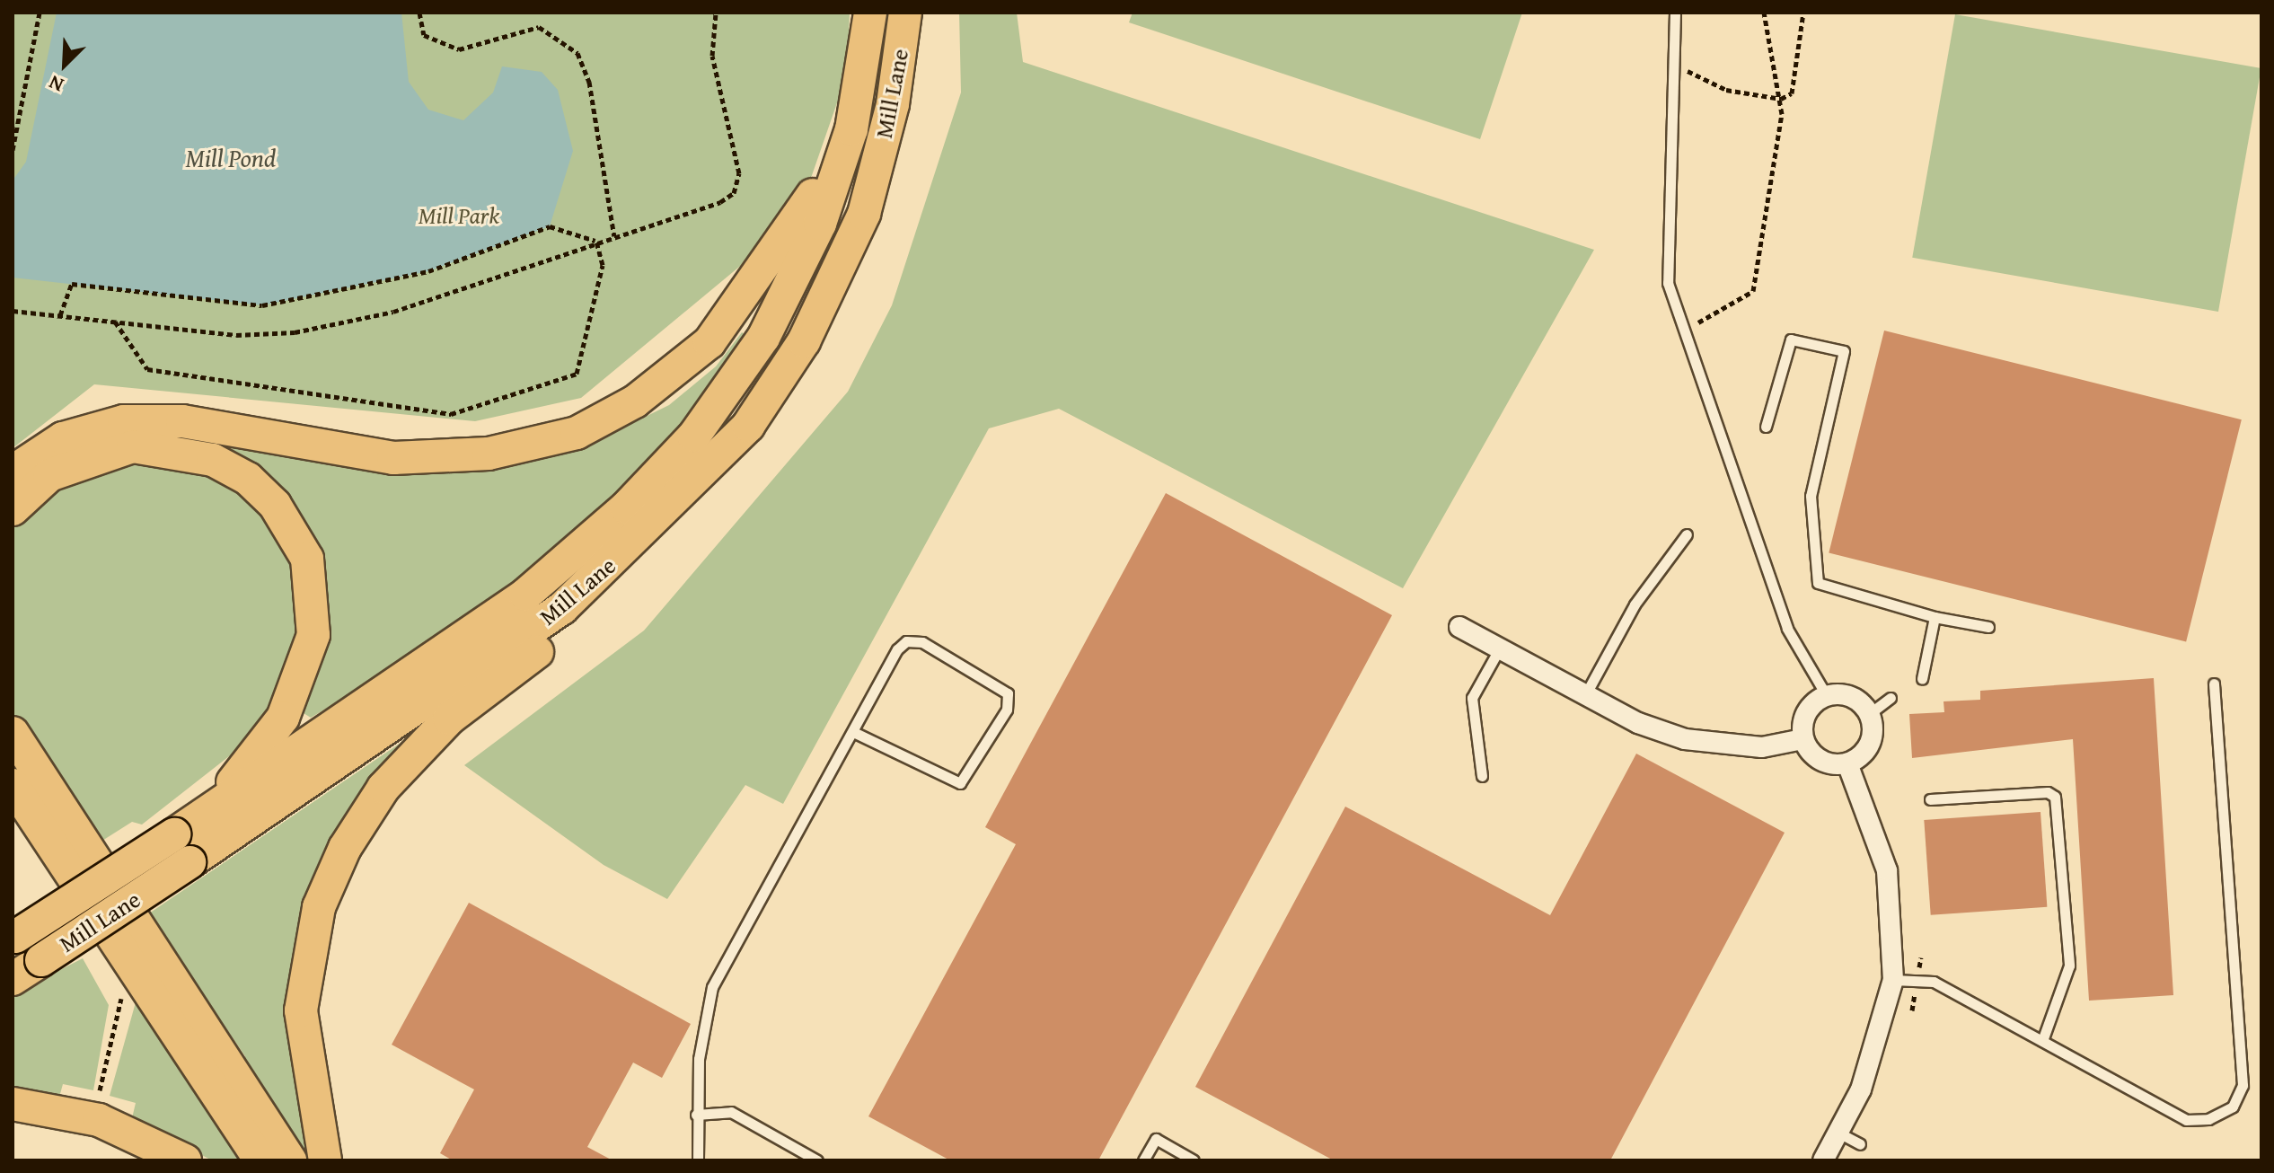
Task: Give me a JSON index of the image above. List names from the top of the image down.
{
  "streets": {
    "main road": ["Mill Lane"]
  },
  "water": ["Mill Pond"],
  "parks": ["Mill Park"],
  "north": "bottom left"
}
